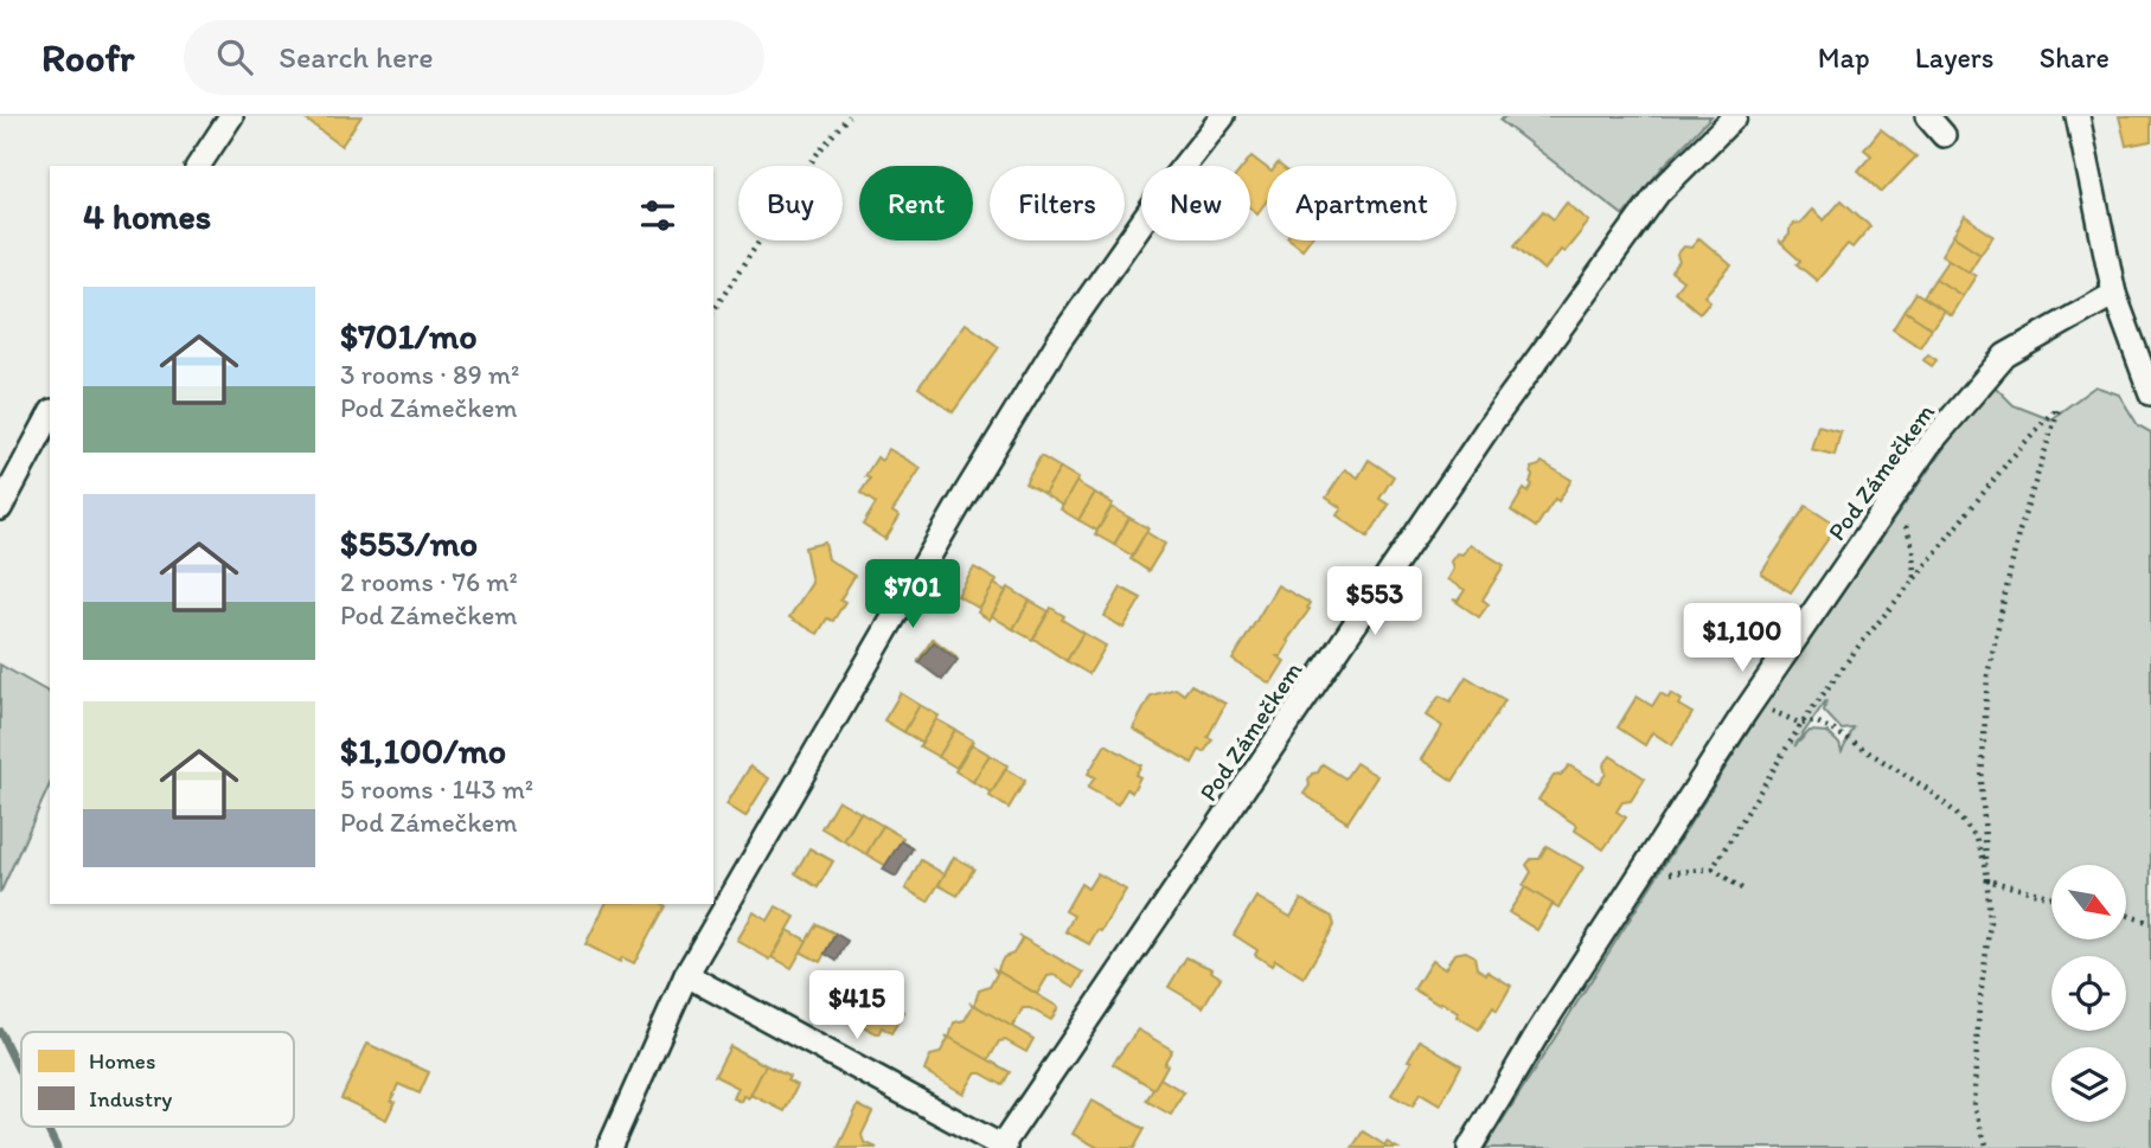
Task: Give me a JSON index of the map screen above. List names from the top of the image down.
{
  "streets": {
    "street": ["Pod Zámečkem"]
  },
  "legend": ["Homes", "Industry"],
  "north": "bottom right",
  "page": {
    "header": "Roofr",
    "search": "Search here",
    "nav": ["Map", "Layers", "Share"],
    "chip": [
      "Buy",
      "Rent",
      "Filters",
      "New",
      "Apartment"
    ],
    "heading": "4 homes",
    "list": [
      {
        "name": "$701/mo",
        "note": "3 rooms · 89 m² · Pod Zámečkem"
      },
      {
        "name": "$553/mo",
        "note": "2 rooms · 76 m² · Pod Zámečkem"
      },
      {
        "name": "$1,100/mo",
        "note": "5 rooms · 143 m² · Pod Zámečkem"
      }
    ],
    "price": [
      "$701",
      "$553",
      "$1,100",
      "$415"
    ]
  }
}
